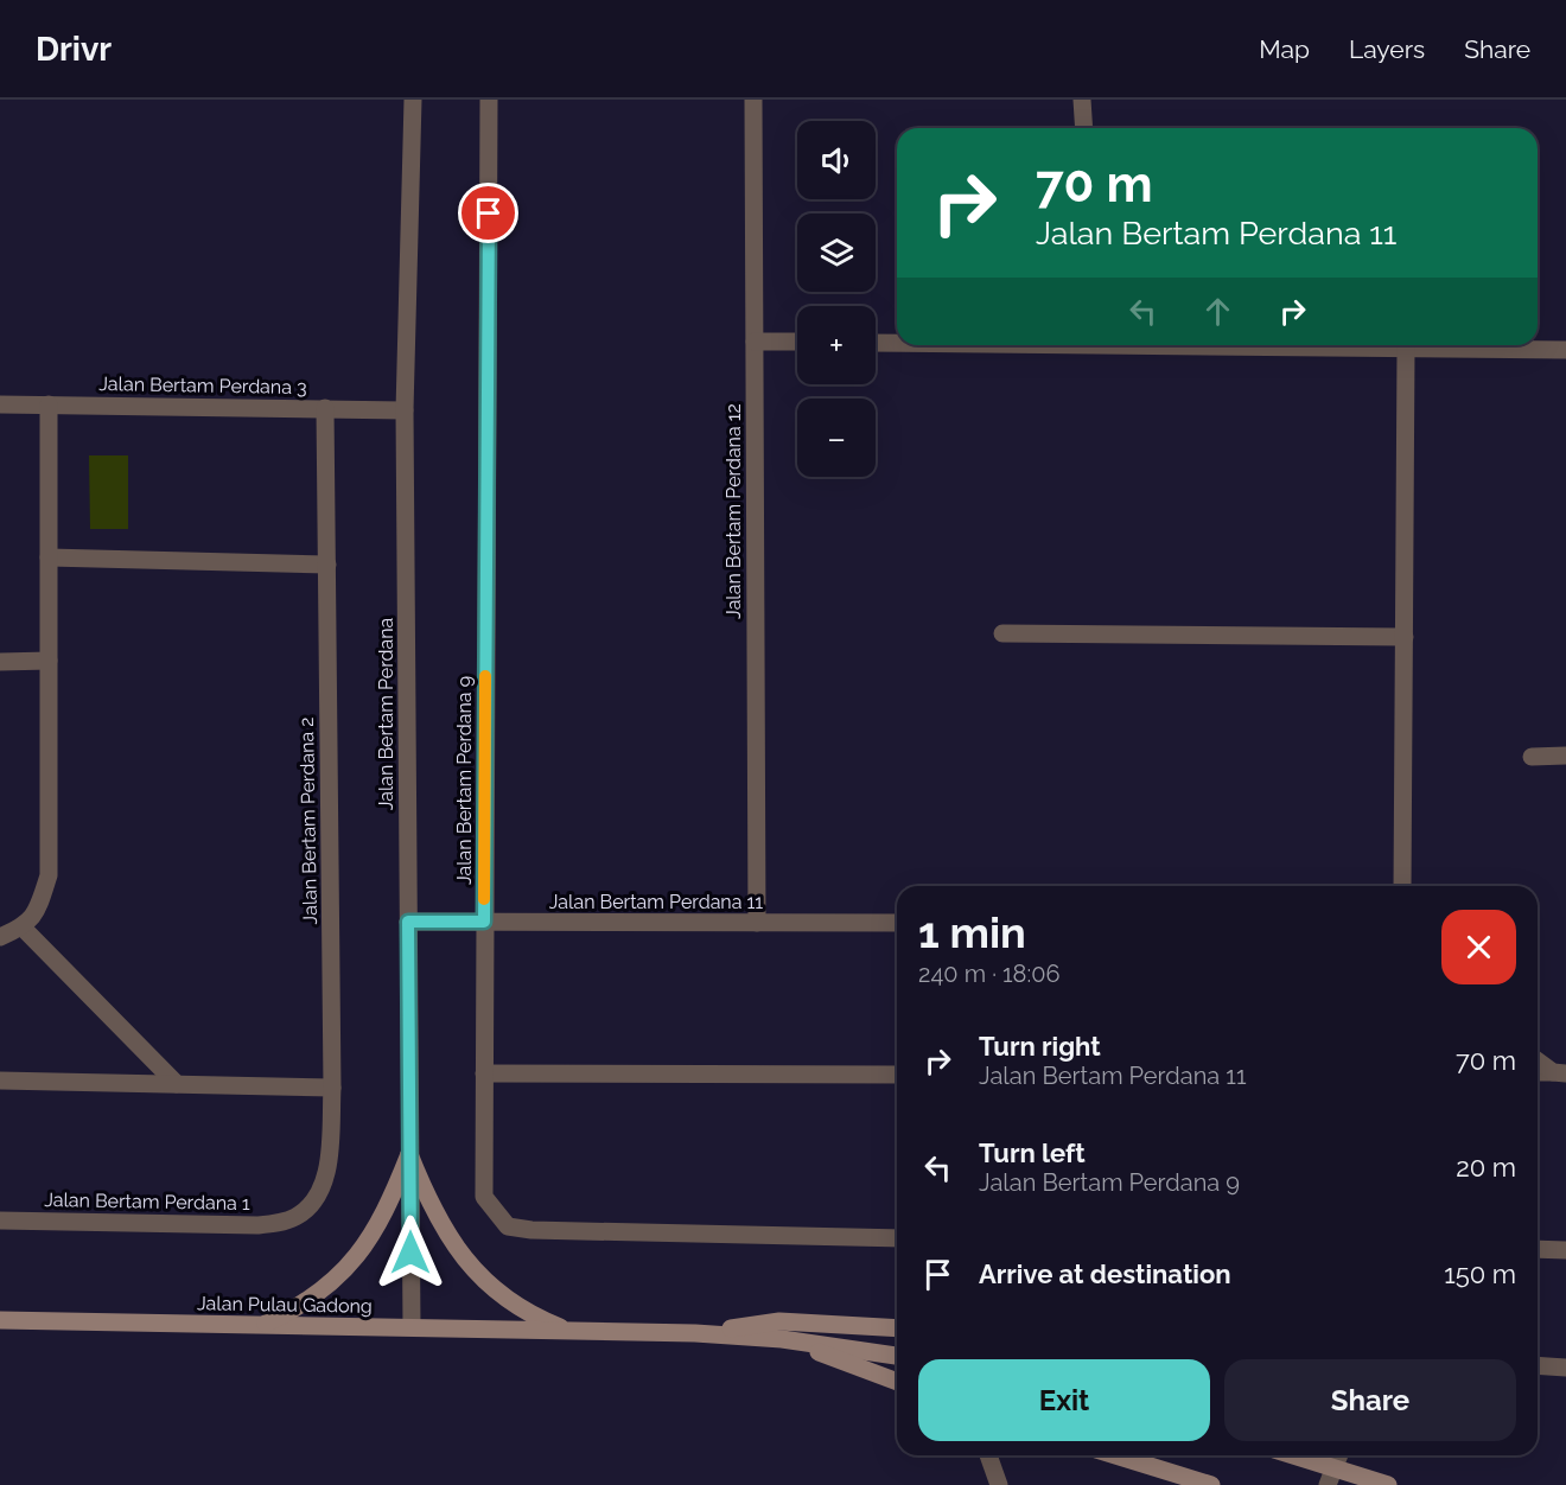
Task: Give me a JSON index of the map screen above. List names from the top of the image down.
{
  "streets": {
    "main road": ["Jalan Pulau Gadong"],
    "street": [
      "Jalan Bertam Perdana 3",
      "Jalan Bertam Perdana 12",
      "Jalan Bertam Perdana",
      "Jalan Bertam Perdana 9",
      "Jalan Bertam Perdana 2",
      "Jalan Bertam Perdana 11",
      "Jalan Bertam Perdana 1"
    ]
  },
  "crossings": [
    ["Jalan Bertam Perdana 3", "Jalan Bertam Perdana"],
    ["Jalan Bertam Perdana 3", "Jalan Bertam Perdana 2"],
    ["Jalan Bertam Perdana 12", "Jalan Bertam Perdana 11"],
    ["Jalan Bertam Perdana", "Jalan Bertam Perdana 11"],
    ["Jalan Bertam Perdana", "Jalan Pulau Gadong"],
    ["Jalan Bertam Perdana 9", "Jalan Bertam Perdana 11"],
    ["Jalan Bertam Perdana 2", "Jalan Bertam Perdana 1"]
  ],
  "page": {
    "header": "Drivr",
    "nav": ["Map", "Layers", "Share"],
    "map_buttons": ["+", "−"],
    "turn": ["70 m", "Jalan Bertam Perdana 11"],
    "heading": ["1 min", "240 m · 18:06"],
    "list": [
      {
        "name": "Turn right",
        "note": "Jalan Bertam Perdana 11",
        "value": "70 m"
      },
      {
        "name": "Turn left",
        "note": "Jalan Bertam Perdana 9",
        "value": "20 m"
      },
      {
        "name": "Arrive at destination",
        "value": "150 m"
      }
    ],
    "buttons": ["Exit", "Share"]
  }
}
